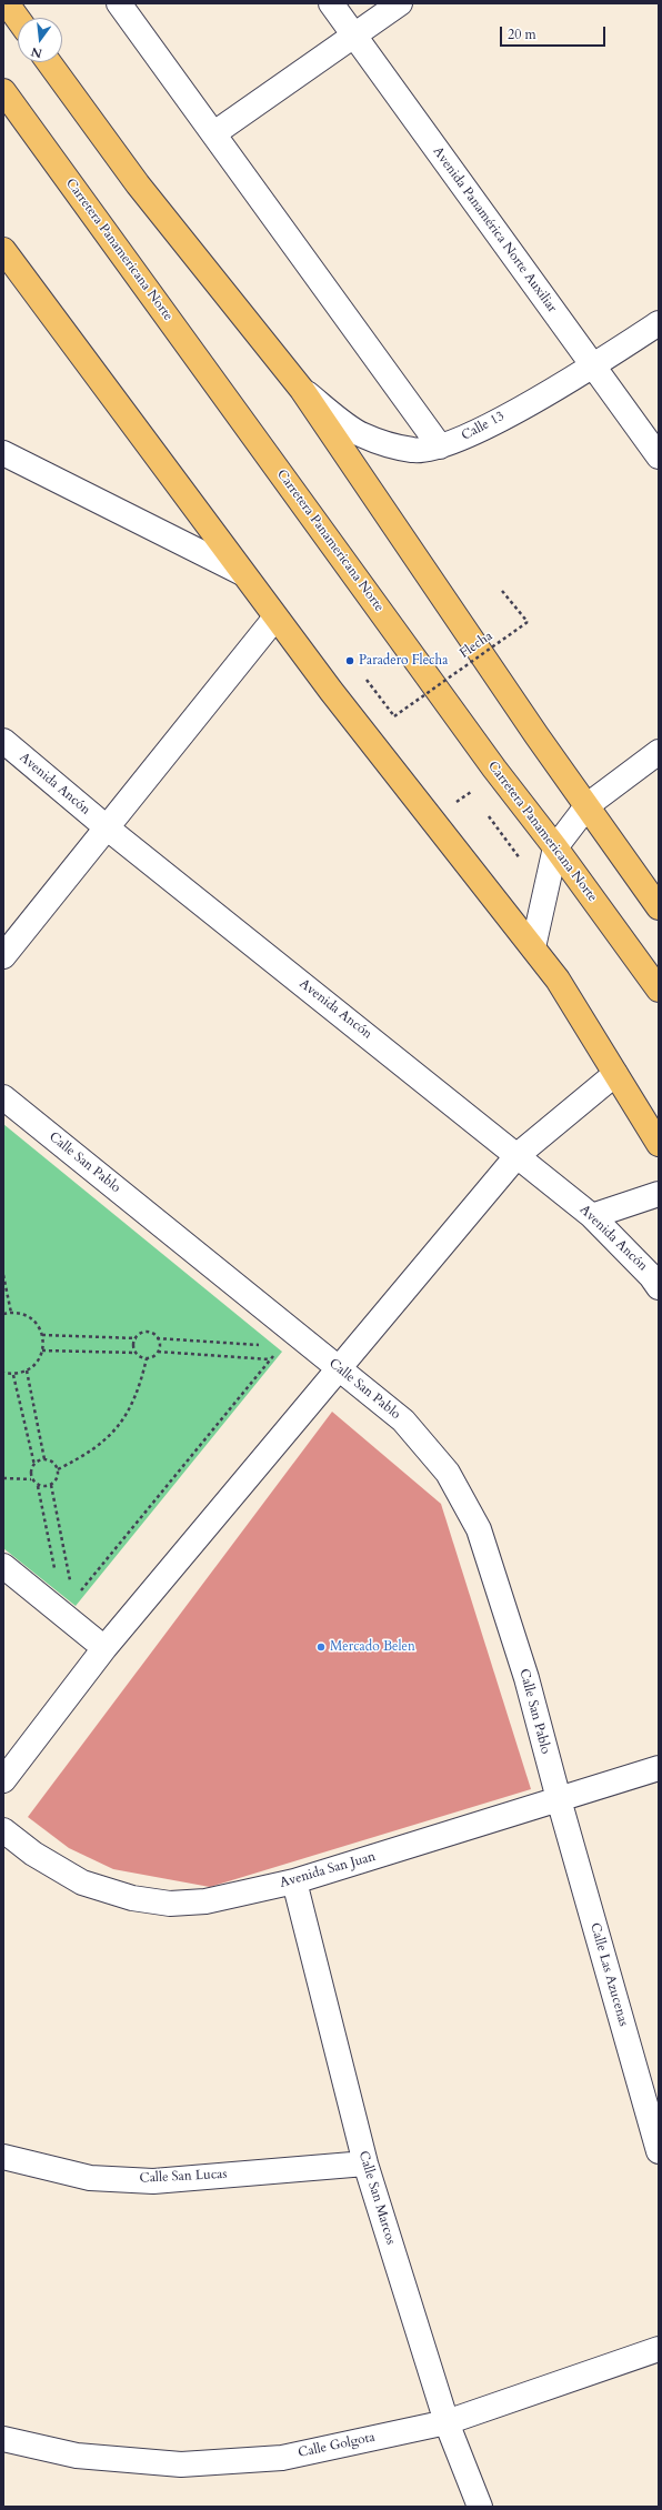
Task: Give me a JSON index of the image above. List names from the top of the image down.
{
  "streets": {
    "main road": ["Carretera Panamericana Norte"],
    "street": [
      "Avenida Panamérica Norte Auxiliar",
      "Calle 13",
      "Avenida Ancón",
      "Calle San Pablo",
      "Avenida San Juan",
      "Calle Las Azucenas",
      "Calle San Lucas",
      "Calle San Marcos",
      "Calle Golgota"
    ],
    "path": ["Flecha"]
  },
  "crossings": [
    ["Avenida Panamérica Norte Auxiliar", "Calle 13"],
    ["Calle San Pablo", "Avenida San Juan"],
    ["Calle San Pablo", "Calle Las Azucenas"],
    ["Avenida San Juan", "Calle Las Azucenas"],
    ["Avenida San Juan", "Calle San Marcos"],
    ["Calle San Lucas", "Calle San Marcos"],
    ["Calle San Marcos", "Calle Golgota"]
  ],
  "places": ["Paradero Flecha", "Mercado Belen"],
  "scale_bar": "20 m",
  "north": "bottom"
}
